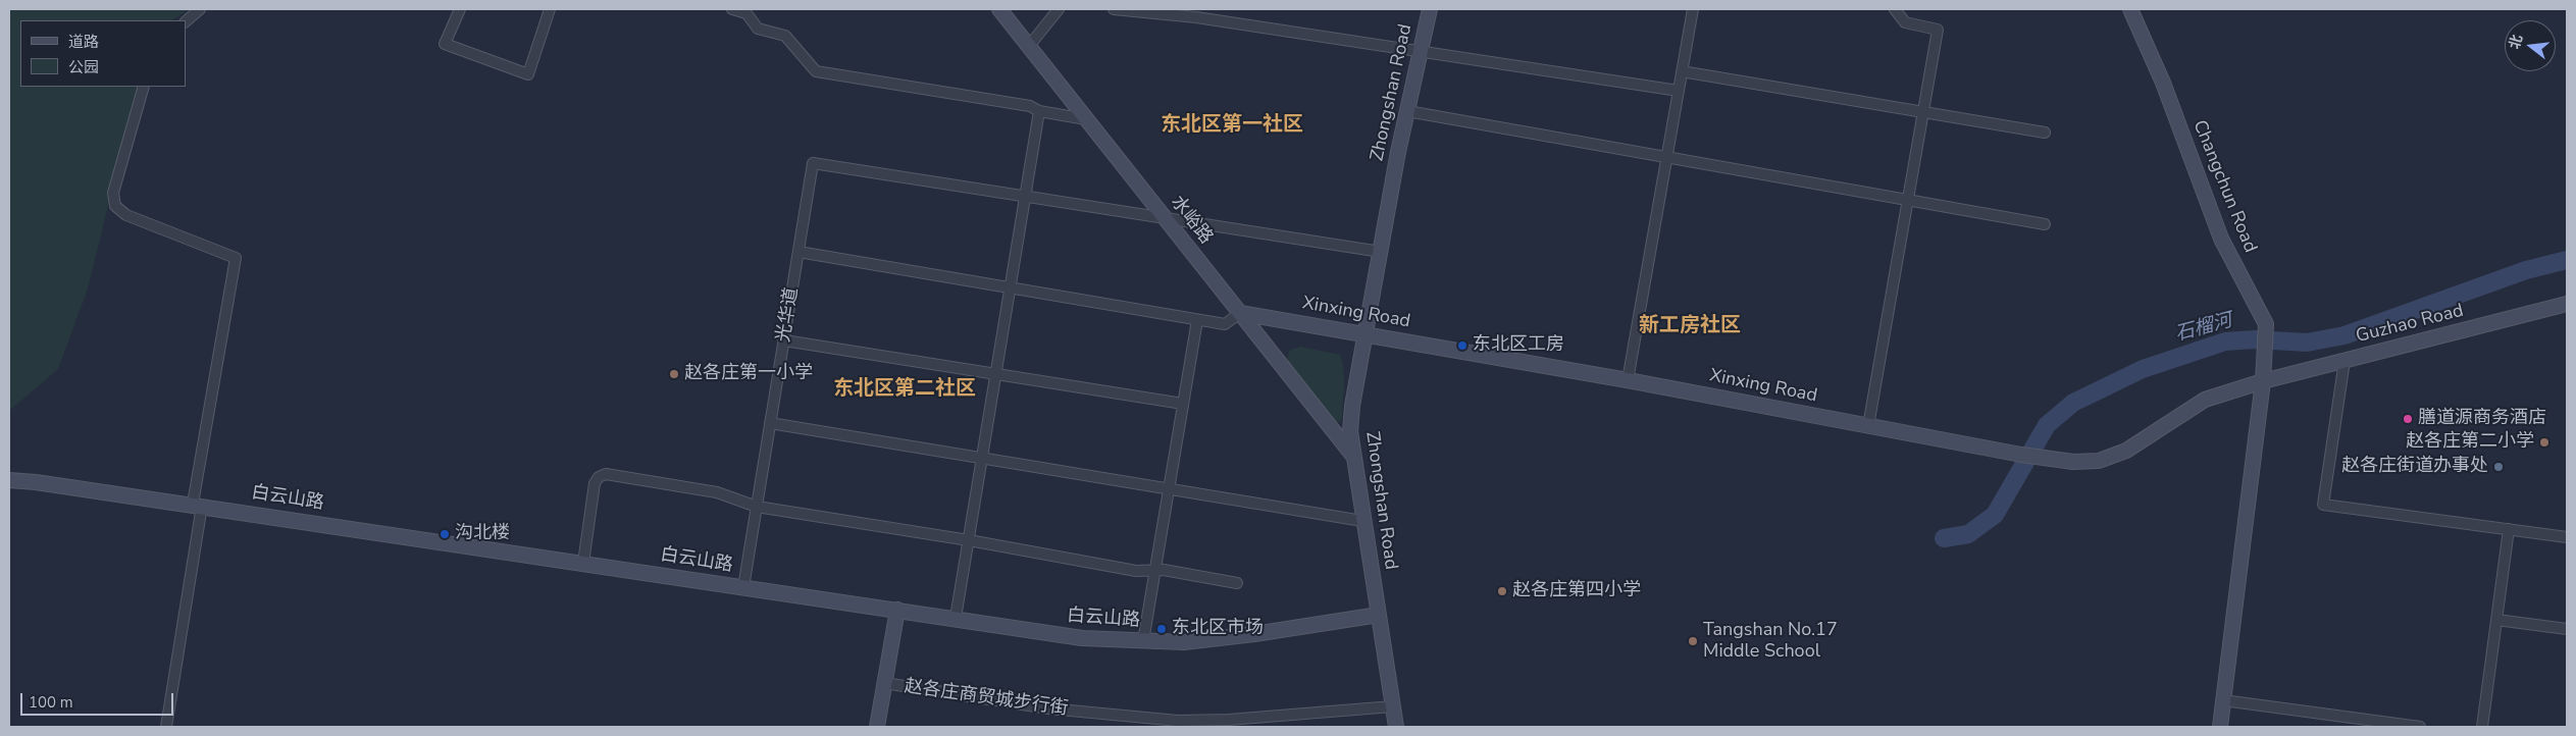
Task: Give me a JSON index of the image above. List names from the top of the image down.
{
  "streets": {
    "street": [
      "Zhongshan Road",
      "Changchun Road",
      "水峪路",
      "Xinxing Road",
      "光华道",
      "Guzhao Road",
      "白云山路",
      "赵各庄商贸城步行街"
    ]
  },
  "crossings": [
    ["Zhongshan Road", "水峪路"],
    ["Zhongshan Road", "Xinxing Road"],
    ["Zhongshan Road", "白云山路"],
    ["Zhongshan Road", "赵各庄商贸城步行街"],
    ["Changchun Road", "Xinxing Road"],
    ["Changchun Road", "Guzhao Road"],
    ["水峪路", "Xinxing Road"],
    ["Xinxing Road", "Guzhao Road"],
    ["光华道", "白云山路"]
  ],
  "districts": ["东北区第一社区", "新工房社区", "东北区第二社区"],
  "water": ["石榴河"],
  "places": [
    "东北区工房",
    "赵各庄第一小学",
    "膳道源商务酒店",
    "赵各庄第二小学",
    "赵各庄街道办事处",
    "沟北楼",
    "赵各庄第四小学",
    "东北区市场",
    "Tangshan No.17 Middle School"
  ],
  "legend": ["道路", "公园"],
  "scale_bar": "100 m",
  "north": "left"
}
